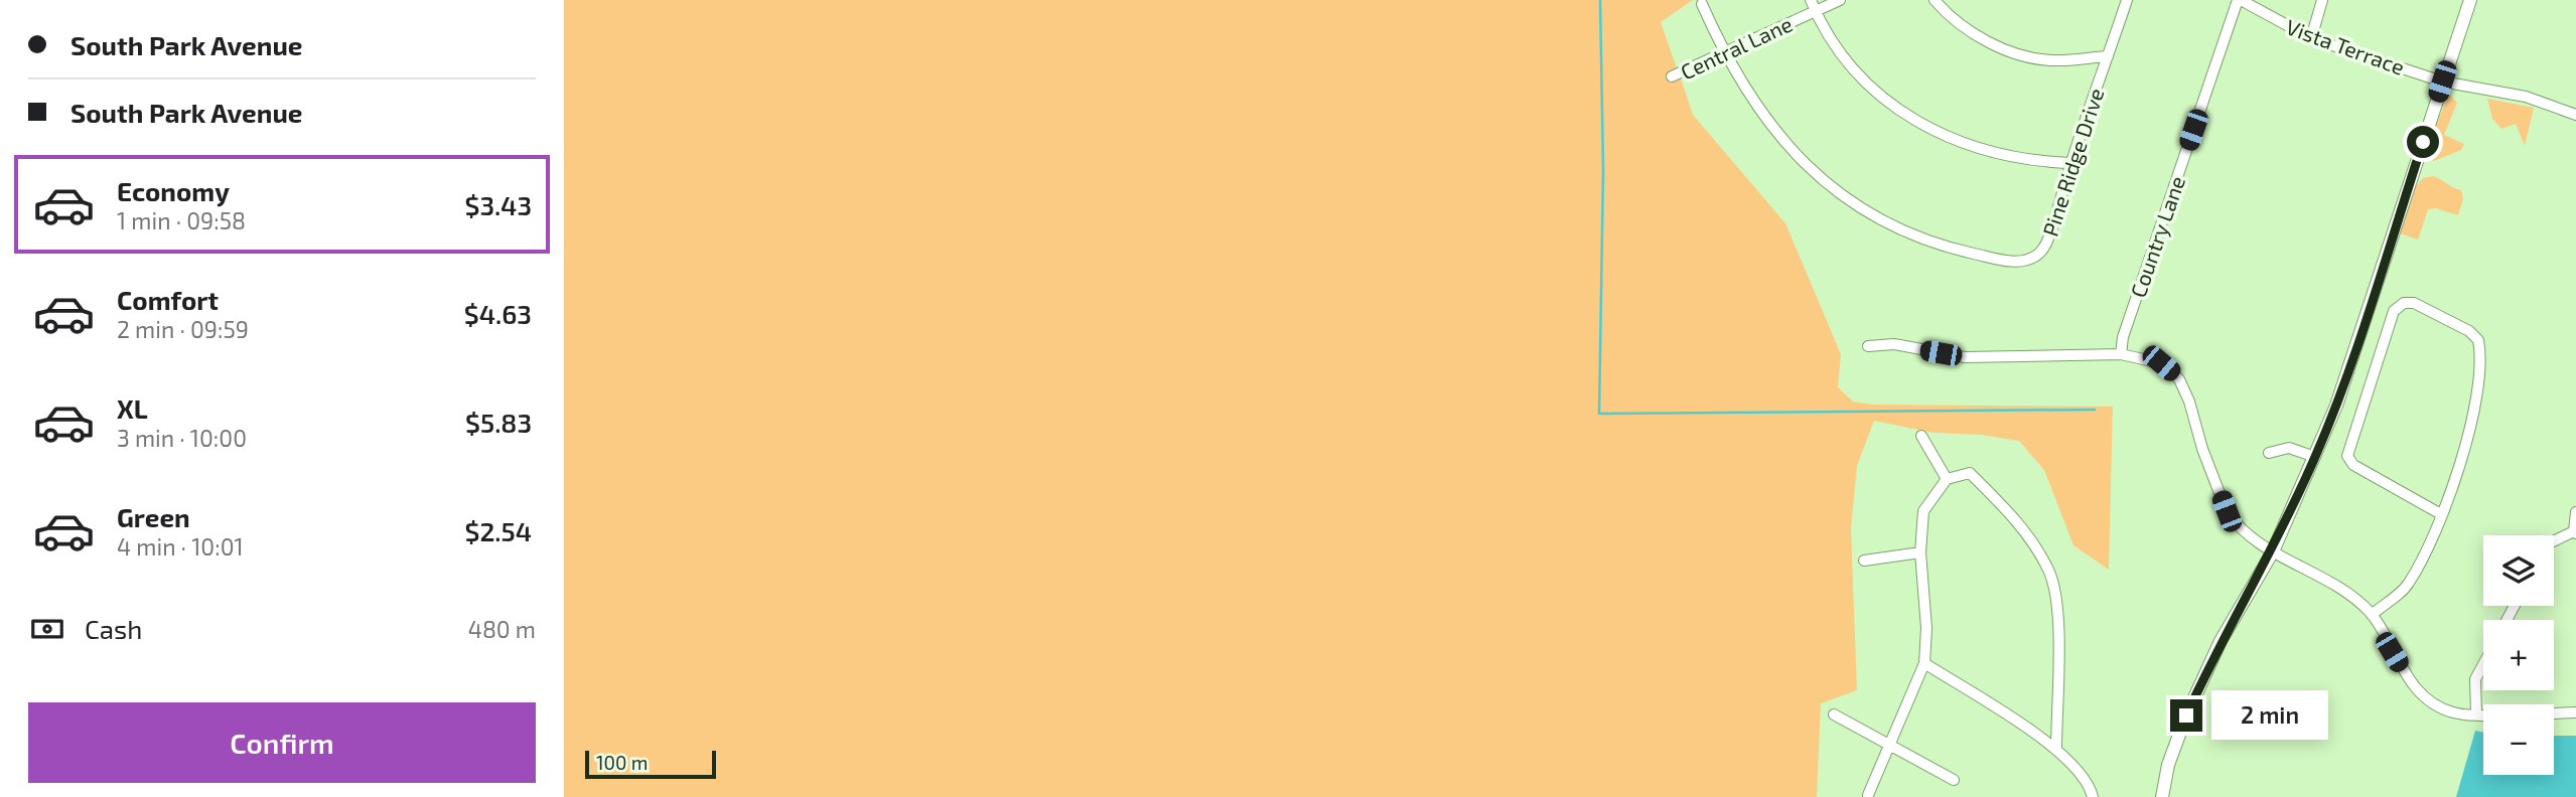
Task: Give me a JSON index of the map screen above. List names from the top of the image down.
{
  "streets": {
    "street": [
      "Vista Terrace",
      "Central Lane",
      "Pine Ridge Drive",
      "Country Lane"
    ]
  },
  "crossings": [
    ["Vista Terrace", "Country Lane"],
    ["Central Lane", "Pine Ridge Drive"]
  ],
  "scale_bar": "100 m",
  "page": {
    "banner": ["South Park Avenue", "South Park Avenue"],
    "list": [
      {
        "name": "Economy",
        "note": "1 min · 09:58",
        "value": "$3.43"
      },
      {
        "name": "Comfort",
        "note": "2 min · 09:59",
        "value": "$4.63"
      },
      {
        "name": "XL",
        "note": "3 min · 10:00",
        "value": "$5.83"
      },
      {
        "name": "Green",
        "note": "4 min · 10:01",
        "value": "$2.54"
      }
    ],
    "map_buttons": ["+", "−"],
    "pay": ["Cash", "480 m"],
    "buttons": "Confirm",
    "bubble": "2 min",
    "scale": "100 m"
  }
}
